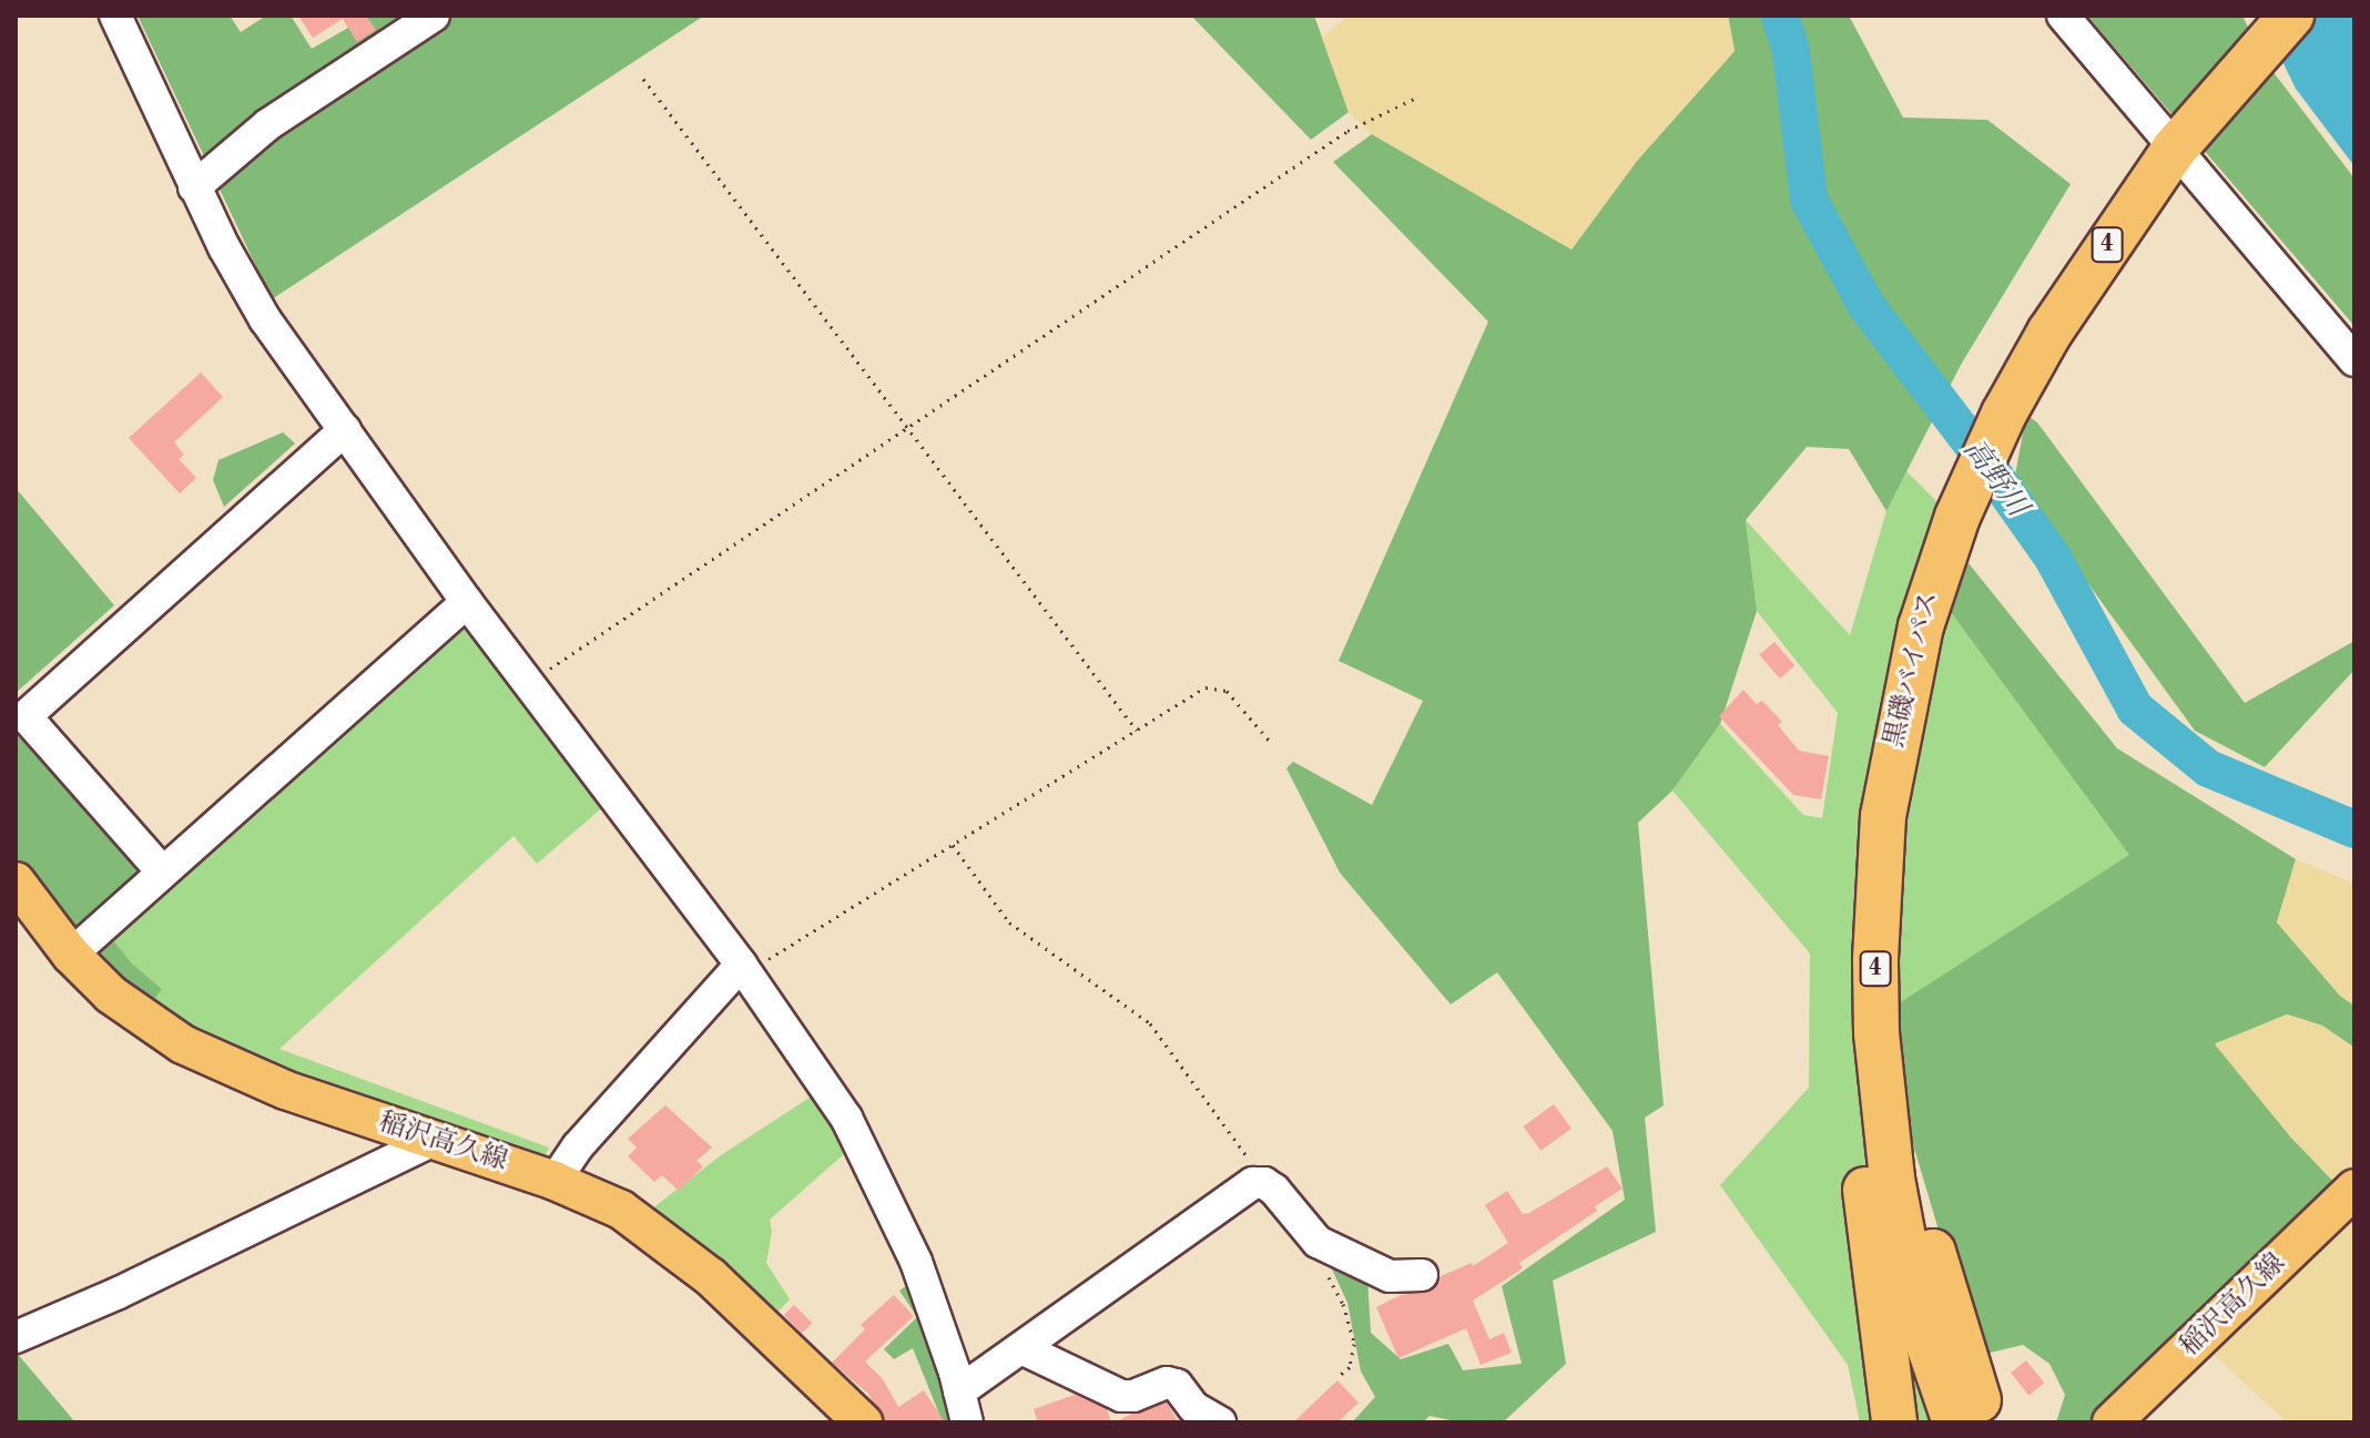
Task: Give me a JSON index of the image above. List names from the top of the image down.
{
  "streets": {
    "highway": ["4", "黒磯バイパス"],
    "main road": ["稲沢高久線"]
  },
  "crossings": [
    ["4", "黒磯バイパス"]
  ],
  "water": ["高野川"]
}
